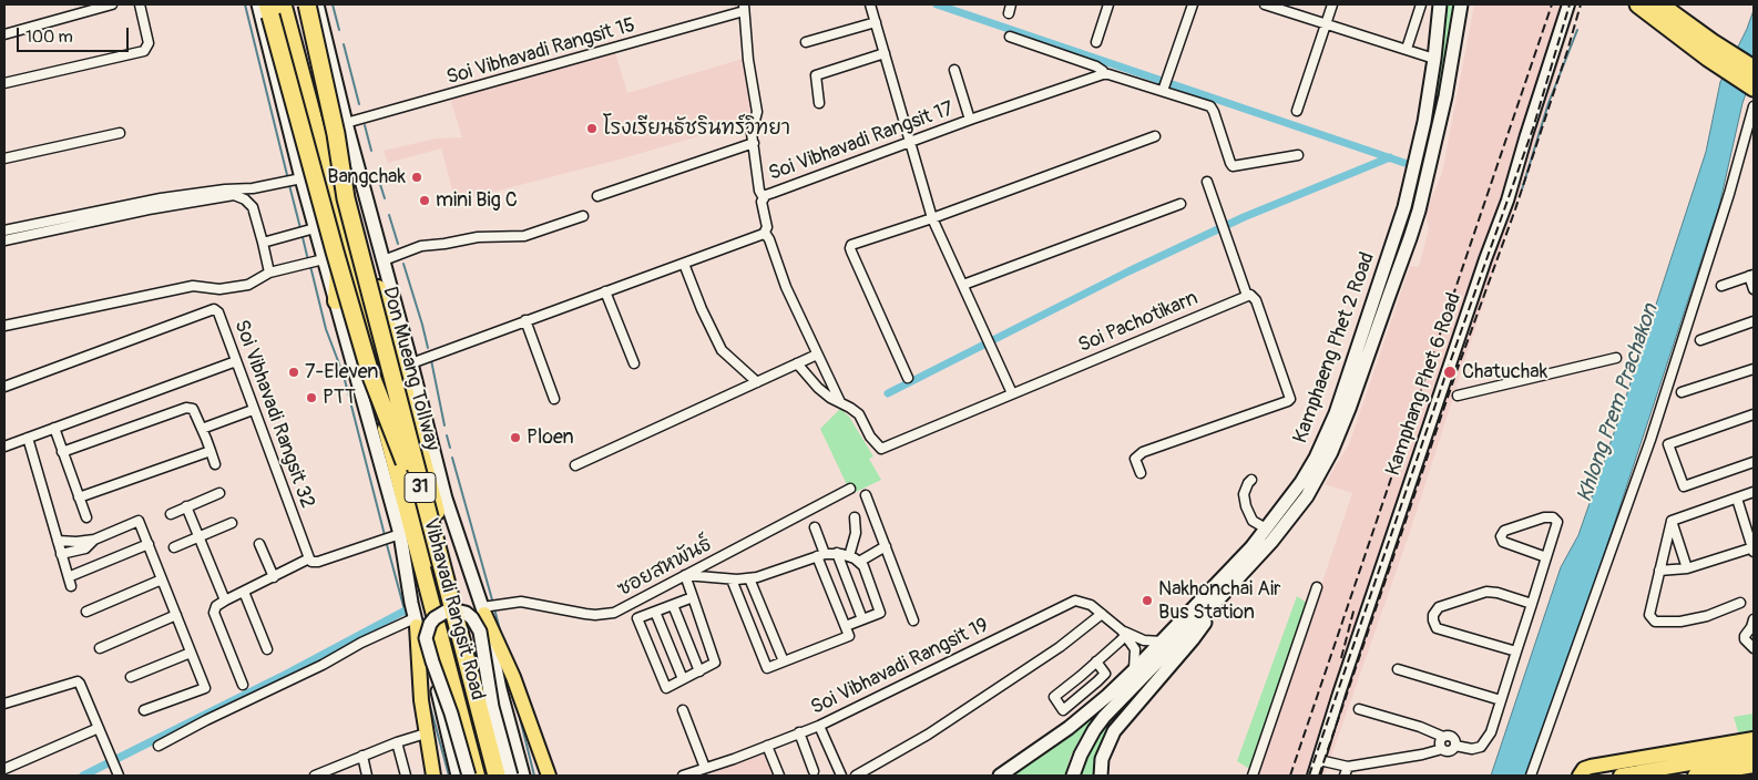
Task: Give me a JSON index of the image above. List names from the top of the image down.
{
  "streets": {
    "highway": ["Don Mueang Tollway", "31", "Vibhavadi Rangsit Road"],
    "main road": ["Kamphaeng Phet 2 Road"],
    "street": [
      "Soi Vibhavadi Rangsit 15",
      "Soi Vibhavadi Rangsit 17",
      "Soi Pachotikarn",
      "Kamphang Phet 6 Road",
      "Soi Vibhavadi Rangsit 32",
      "ซอยสหพันธ์",
      "Soi Vibhavadi Rangsit 19"
    ]
  },
  "crossings": [
    ["Soi Vibhavadi Rangsit 15", "Vibhavadi Rangsit Road"],
    ["Soi Vibhavadi Rangsit 17", "Soi Pachotikarn"],
    ["Kamphaeng Phet 2 Road", "Soi Vibhavadi Rangsit 19"],
    ["ซอยสหพันธ์", "Vibhavadi Rangsit Road"]
  ],
  "water": ["Khlong Prem Prachakon"],
  "places": [
    "โรงเรียนธัชรินทร์วิทยา",
    "Bangchak",
    "mini Big C",
    "7-Eleven",
    "Chatuchak",
    "PTT",
    "Ploen",
    "Nakhonchai Air Bus Station"
  ],
  "scale_bar": "100 m"
}
